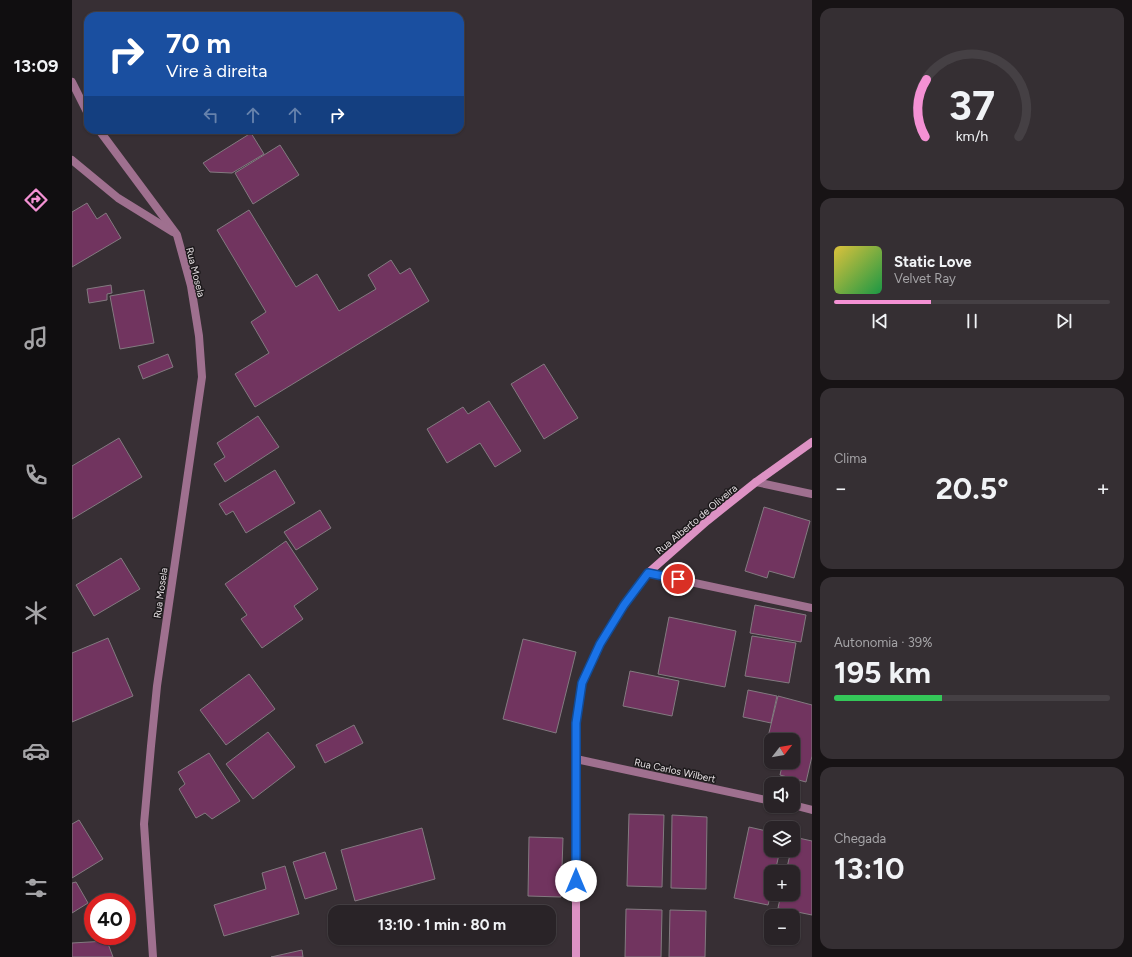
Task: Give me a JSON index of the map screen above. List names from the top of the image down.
{
  "streets": {
    "street": ["Rua Mosela", "Rua Alberto de Oliveira", "Rua Carlos Wilbert"]
  },
  "crossings": [
    ["Rua Alberto de Oliveira", "Rua Carlos Wilbert"]
  ],
  "north": "top right",
  "page": {
    "tabs": "13:09",
    "turn": ["70 m", "Vire à direita"],
    "song": ["Static Love", "Velvet Ray"],
    "tile": [
      "Clima",
      ["Autonomia · 39%", "195 km"],
      ["Chegada", "13:10"]
    ],
    "heat": ["−", "20.5°", "+"],
    "map_buttons": ["+", "−"],
    "limit": "40",
    "trip": "13:10 · 1 min · 80 m",
    "gauge": ["37", "km/h"]
  }
}
